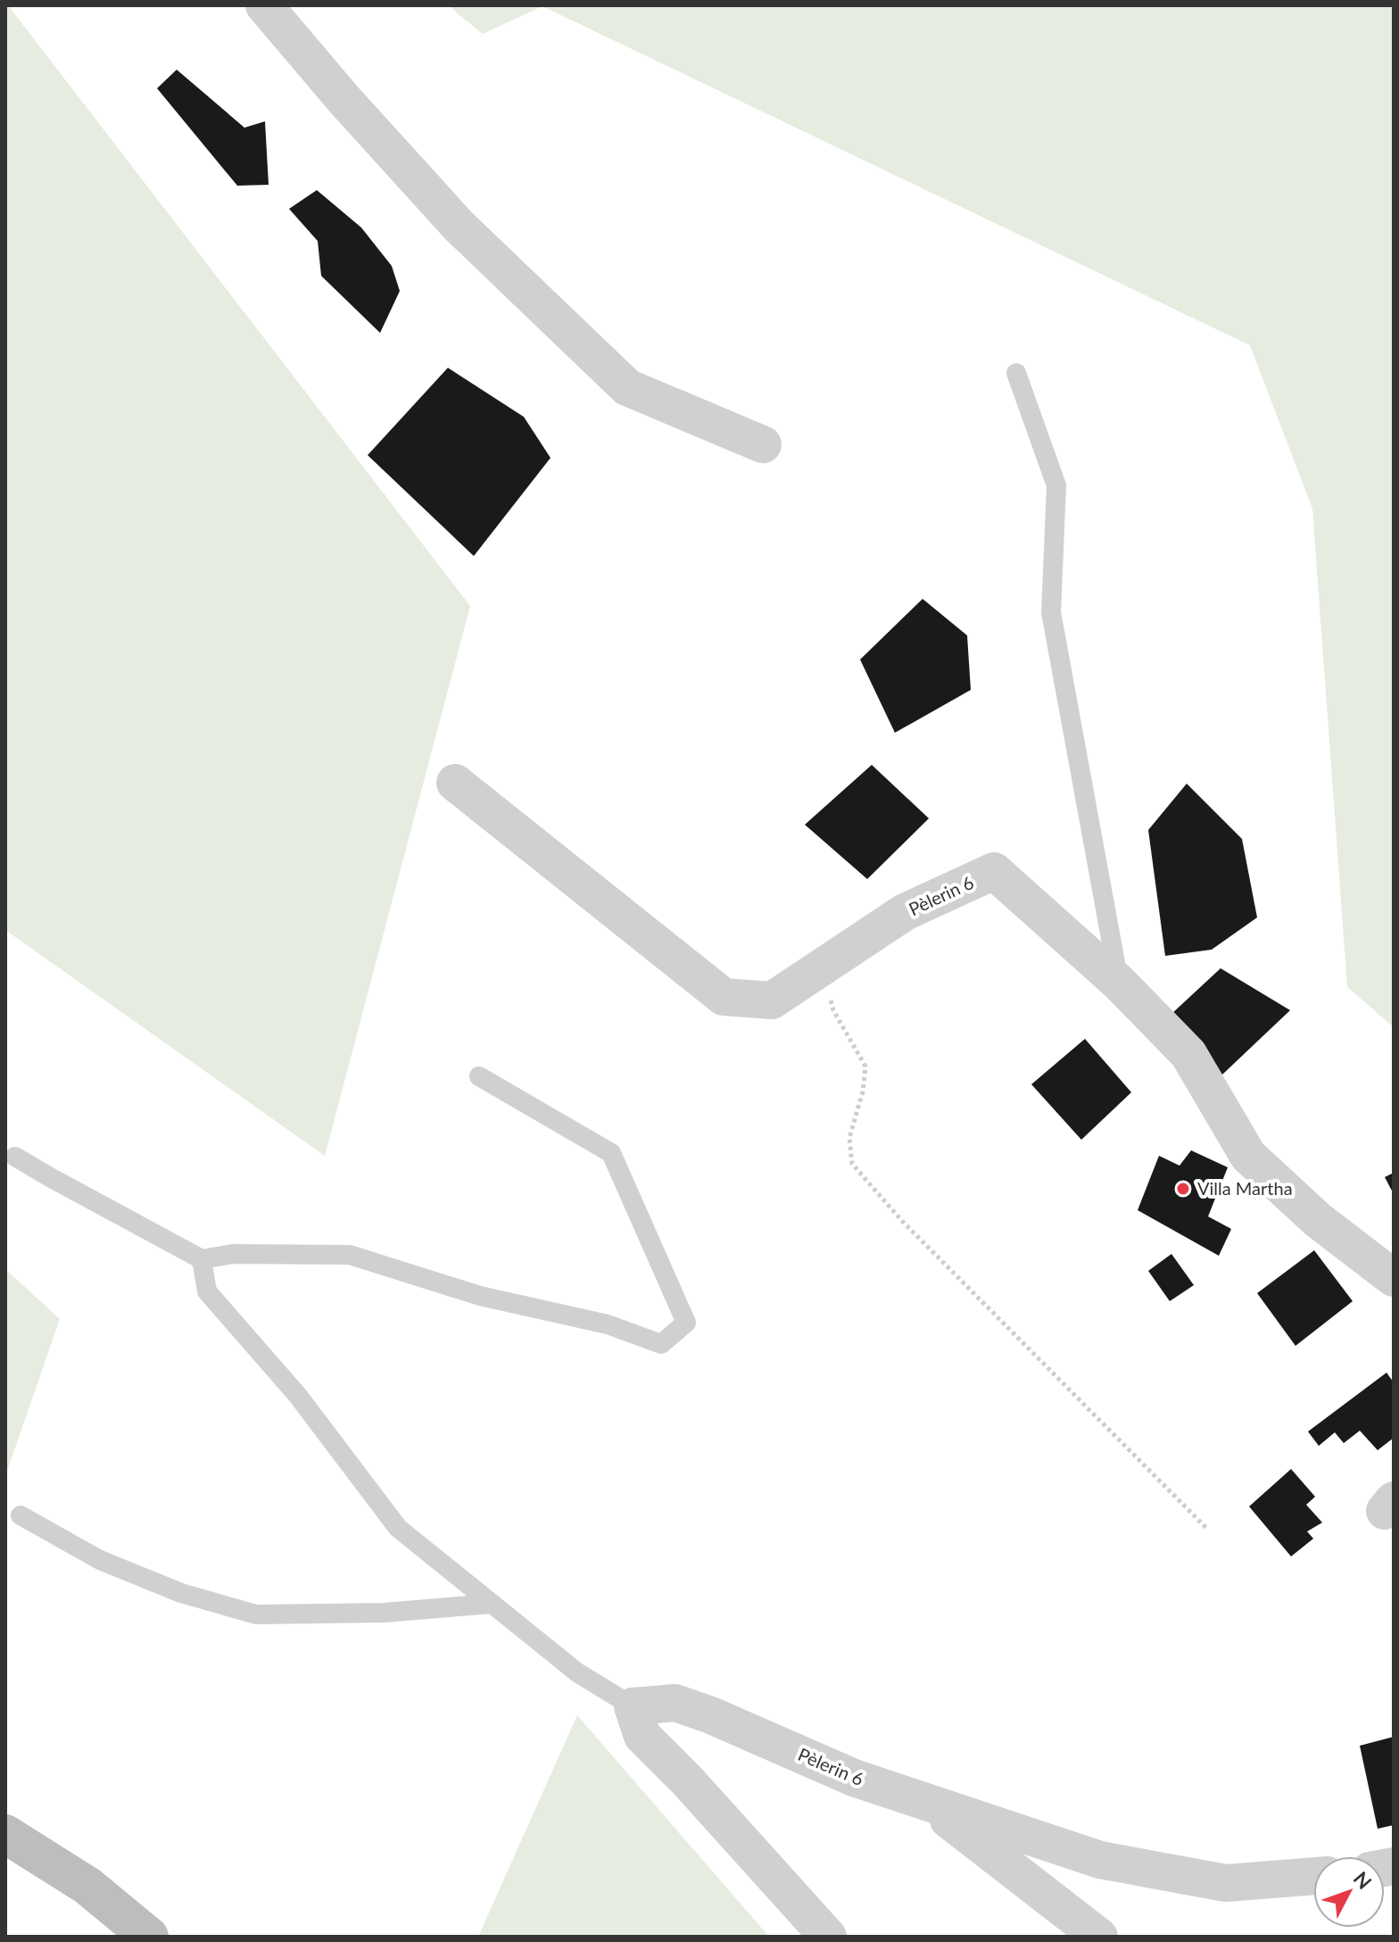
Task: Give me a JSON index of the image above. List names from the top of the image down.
{
  "streets": {
    "street": ["Pèlerin 6"]
  },
  "places": ["Villa Martha"],
  "north": "top right"
}
